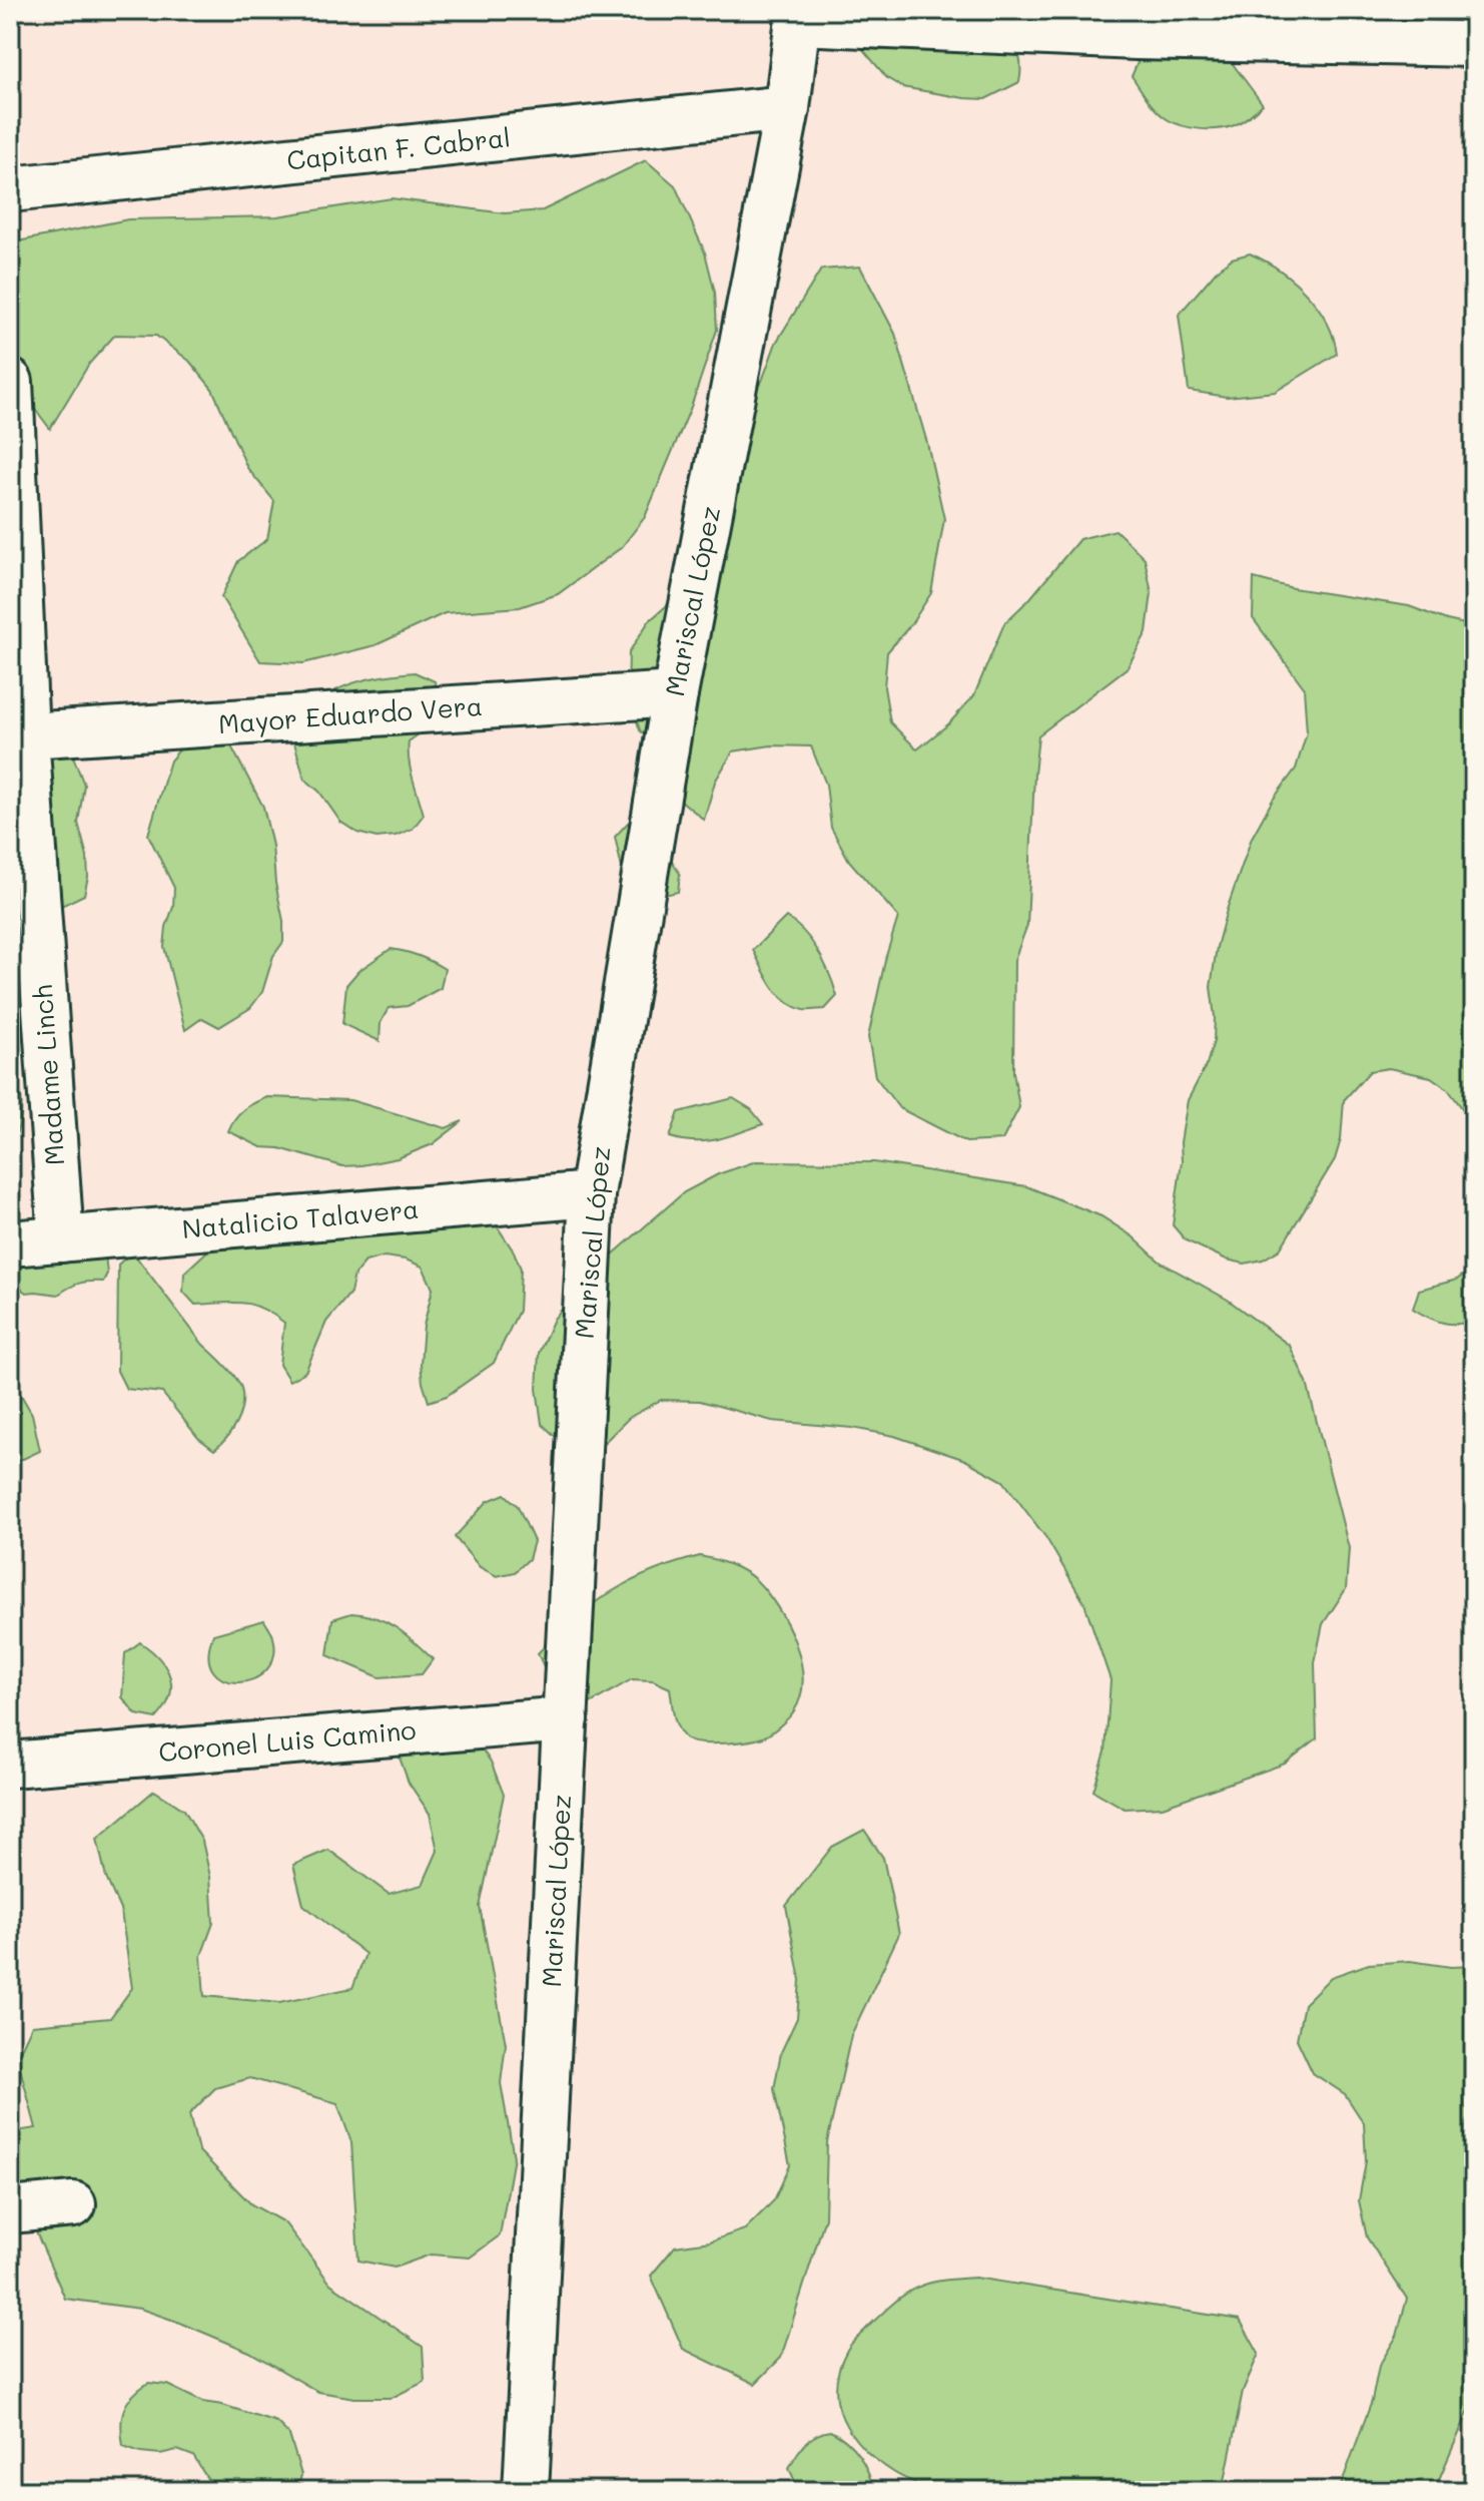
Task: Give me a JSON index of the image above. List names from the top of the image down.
{
  "streets": {
    "street": [
      "Capitan F. Cabral",
      "Mariscal López",
      "Mayor Eduardo Vera",
      "Madame Linch",
      "Natalicio Talavera",
      "Coronel Luis Camino"
    ]
  },
  "crossings": [
    ["Capitan F. Cabral", "Mariscal López"],
    ["Mariscal López", "Mayor Eduardo Vera"],
    ["Mariscal López", "Natalicio Talavera"],
    ["Mariscal López", "Coronel Luis Camino"],
    ["Mayor Eduardo Vera", "Madame Linch"],
    ["Madame Linch", "Natalicio Talavera"]
  ]
}
